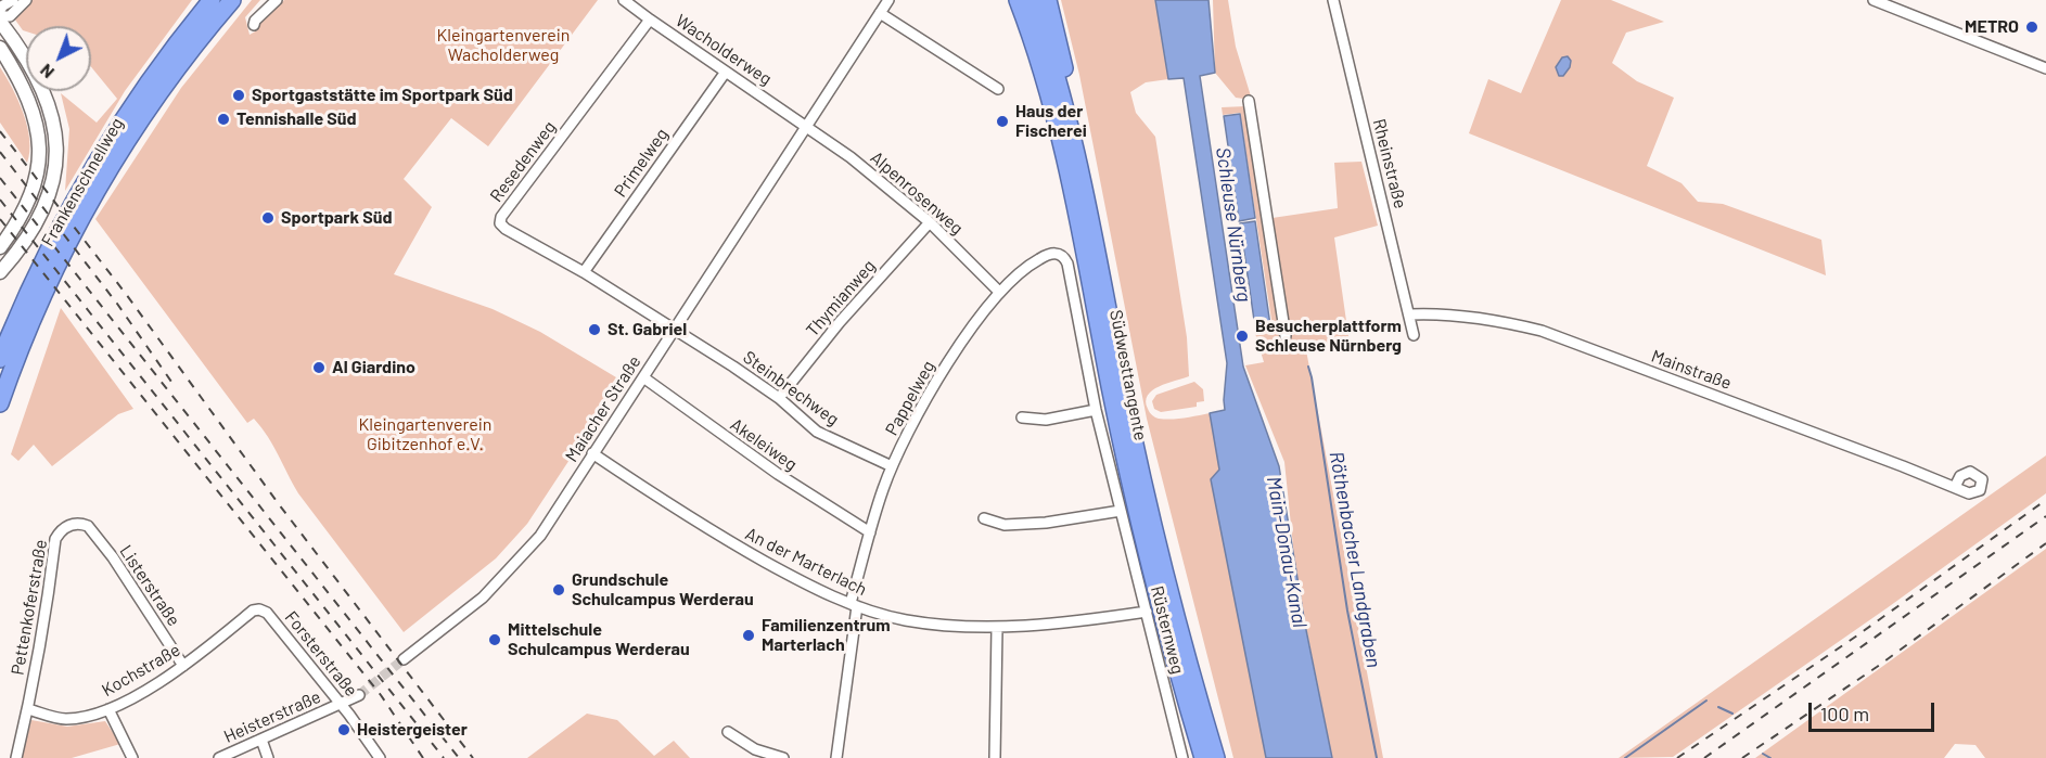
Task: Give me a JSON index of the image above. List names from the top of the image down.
{
  "streets": {
    "highway": ["Frankenschnellweg", "Südwesttangente"],
    "street": [
      "Wacholderweg",
      "Resedenweg",
      "Primelweg",
      "Rheinstraße",
      "Alpenrosenweg",
      "Thymianweg",
      "Mainstraße",
      "Steinbrechweg",
      "Pappelweg",
      "Maiacher Straße",
      "Akeleiweg",
      "An der Marterlach",
      "Listerstraße",
      "Pettenkoferstraße",
      "Rüsternweg",
      "Forsterstraße",
      "Kochstraße",
      "Heisterstraße"
    ]
  },
  "crossings": [
    ["Wacholderweg", "Resedenweg"],
    ["Wacholderweg", "Primelweg"],
    ["Wacholderweg", "Alpenrosenweg"],
    ["Wacholderweg", "Maiacher Straße"],
    ["Resedenweg", "Primelweg"],
    ["Resedenweg", "Steinbrechweg"],
    ["Resedenweg", "Maiacher Straße"],
    ["Rheinstraße", "Mainstraße"],
    ["Alpenrosenweg", "Thymianweg"],
    ["Alpenrosenweg", "Pappelweg"],
    ["Alpenrosenweg", "Maiacher Straße"],
    ["Thymianweg", "Steinbrechweg"],
    ["Steinbrechweg", "Pappelweg"],
    ["Steinbrechweg", "Maiacher Straße"],
    ["Pappelweg", "Akeleiweg"],
    ["Pappelweg", "An der Marterlach"],
    ["Pappelweg", "Rüsternweg"],
    ["Maiacher Straße", "Akeleiweg"],
    ["Maiacher Straße", "An der Marterlach"],
    ["An der Marterlach", "Rüsternweg"],
    ["Listerstraße", "Pettenkoferstraße"],
    ["Listerstraße", "Kochstraße"],
    ["Pettenkoferstraße", "Kochstraße"],
    ["Forsterstraße", "Kochstraße"],
    ["Forsterstraße", "Heisterstraße"]
  ],
  "water": ["Schleuse Nürnberg", "Main-Donau-Kanal", "Röthenbacher Landgraben"],
  "parks": ["Kleingartenverein Wacholderweg", "Kleingartenverein Gibitzenhof e.V."],
  "places": [
    "METRO",
    "Sportgaststätte im Sportpark Süd",
    "Tennishalle Süd",
    "Haus der Fischerei",
    "Sportpark Süd",
    "St. Gabriel",
    "Besucherplattform Schleuse Nürnberg",
    "Al Giardino",
    "Grundschule Schulcampus Werderau",
    "Familienzentrum Marterlach",
    "Mittelschule Schulcampus Werderau",
    "Heistergeister"
  ],
  "scale_bar": "100 m",
  "north": "bottom left"
}
